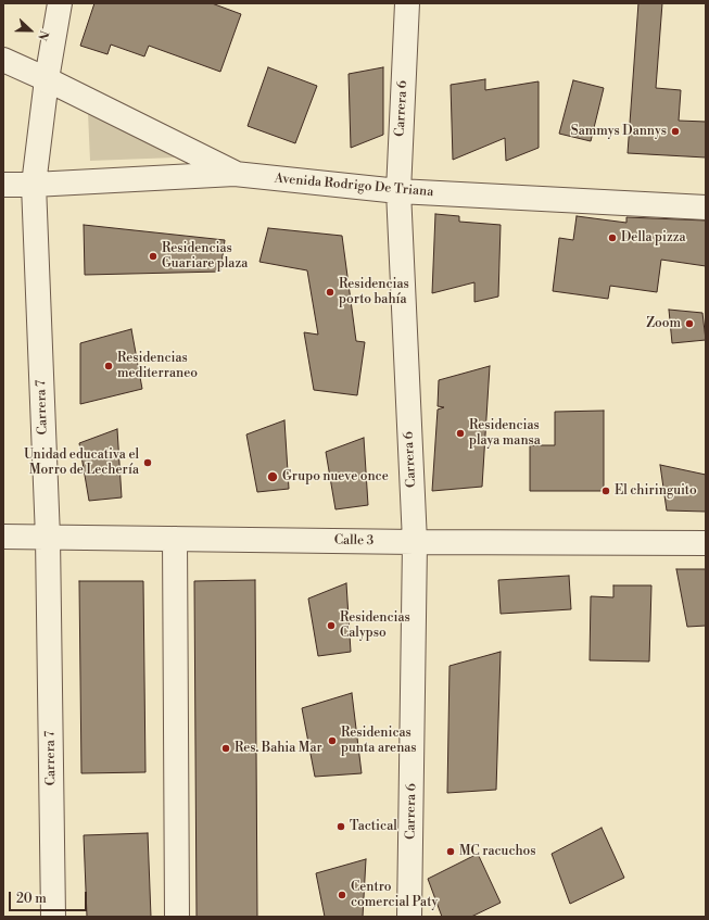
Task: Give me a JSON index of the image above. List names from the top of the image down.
{
  "streets": {
    "street": [
      "Carrera 6",
      "Avenida Rodrigo De Triana",
      "Carrera 7",
      "Calle 3"
    ]
  },
  "crossings": [
    ["Carrera 6", "Avenida Rodrigo De Triana"],
    ["Carrera 6", "Calle 3"],
    ["Avenida Rodrigo De Triana", "Carrera 7"],
    ["Carrera 7", "Calle 3"]
  ],
  "places": [
    "Sammys Dannys",
    "Della pizza",
    "Residencias Guariare plaza",
    "Residencias porto bahía",
    "Zoom",
    "Residencias mediterraneo",
    "Residencias playa mansa",
    "Unidad educativa el Morro de Lechería",
    "Grupo nueve once",
    "El chiringuito",
    "Residencias Calypso",
    "Residenicas punta arenas",
    "Res. Bahia Mar",
    "Tactical",
    "MC racuchos",
    "Centro comercial Paty"
  ],
  "scale_bar": "20 m",
  "north": "right"
}
